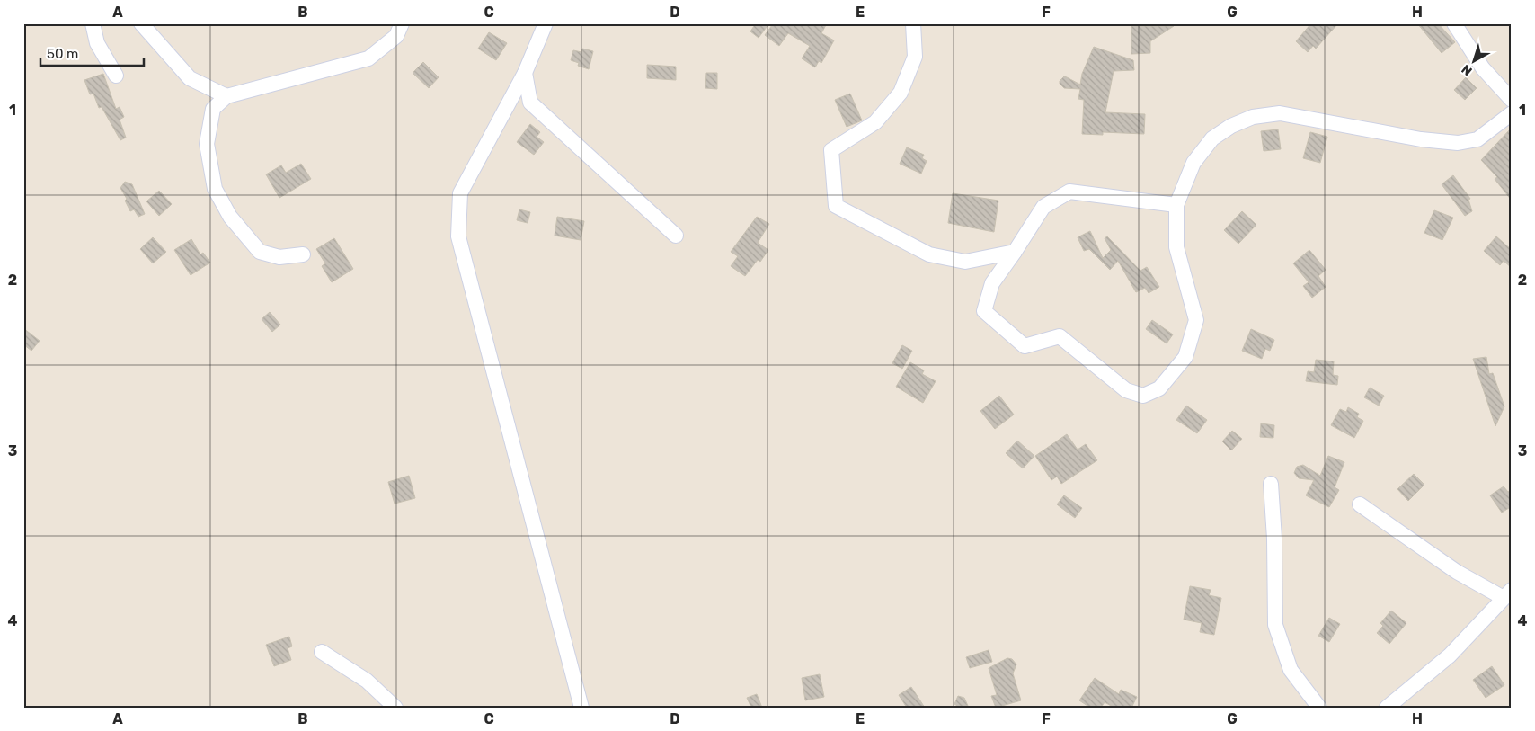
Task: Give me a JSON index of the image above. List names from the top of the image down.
{
  "scale_bar": "50 m",
  "north": "bottom left",
  "grid": {
    "columns": [
      "A",
      "B",
      "C",
      "D",
      "E",
      "F",
      "G",
      "H"
    ],
    "rows": [
      "1",
      "2",
      "3",
      "4"
    ]
  }
}
